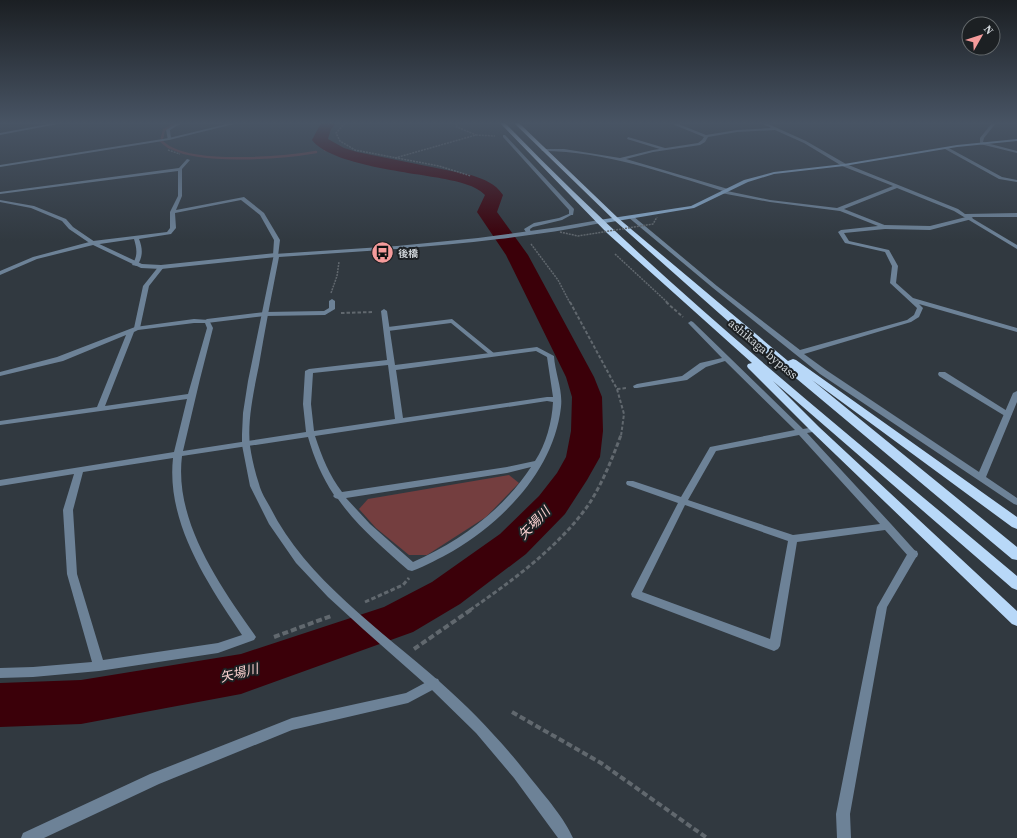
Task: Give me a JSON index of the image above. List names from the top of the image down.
{
  "streets": {
    "highway": ["ashikaga bypass"]
  },
  "water": ["矢場川"],
  "places": {
    "bus stop": ["後橋"]
  },
  "north": "top right"
}
